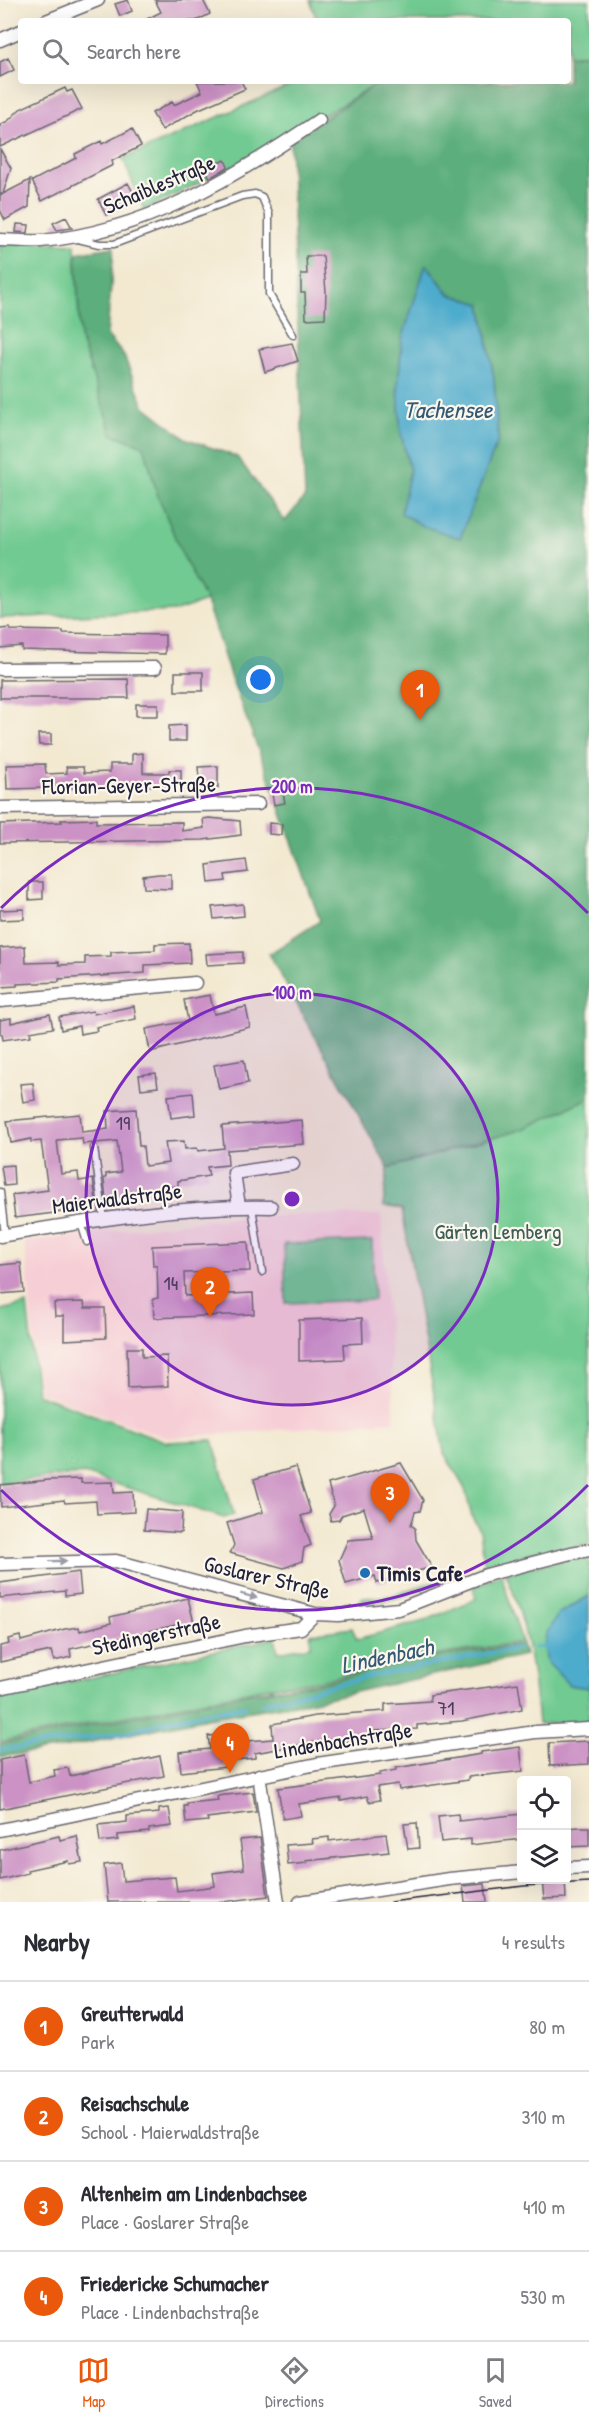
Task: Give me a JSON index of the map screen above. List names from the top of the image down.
{
  "streets": {
    "street": [
      "Schaiblestraße",
      "Florian-Geyer-Straße",
      "Maierwaldstraße",
      "Goslarer Straße",
      "Stedingerstraße",
      "Lindenbachstraße"
    ]
  },
  "crossings": [
    ["Goslarer Straße", "Stedingerstraße"]
  ],
  "one_way": ["Goslarer Straße"],
  "water": ["Tachensee", "Lindenbach"],
  "parks": ["Gärten Lemberg"],
  "places": ["Timis Cafe"],
  "house_numbers": ["19", "14", "71"],
  "page": {
    "search": "Search here",
    "pins": [
      "1",
      "2",
      "3",
      "4"
    ],
    "heading": ["Nearby", "4 results"],
    "list": [
      {
        "mark": "1",
        "name": "Greutterwald",
        "note": "Park",
        "value": "80 m"
      },
      {
        "mark": "2",
        "name": "Reisachschule",
        "note": "School · Maierwaldstraße",
        "value": "310 m"
      },
      {
        "mark": "3",
        "name": "Altenheim am Lindenbachsee",
        "note": "Place · Goslarer Straße",
        "value": "410 m"
      },
      {
        "mark": "4",
        "name": "Friedericke Schumacher",
        "note": "Place · Lindenbachstraße",
        "value": "530 m"
      }
    ],
    "nav": ["Map", "Directions", "Saved"]
  },
  "rings": ["200 m", "100 m"]
}
